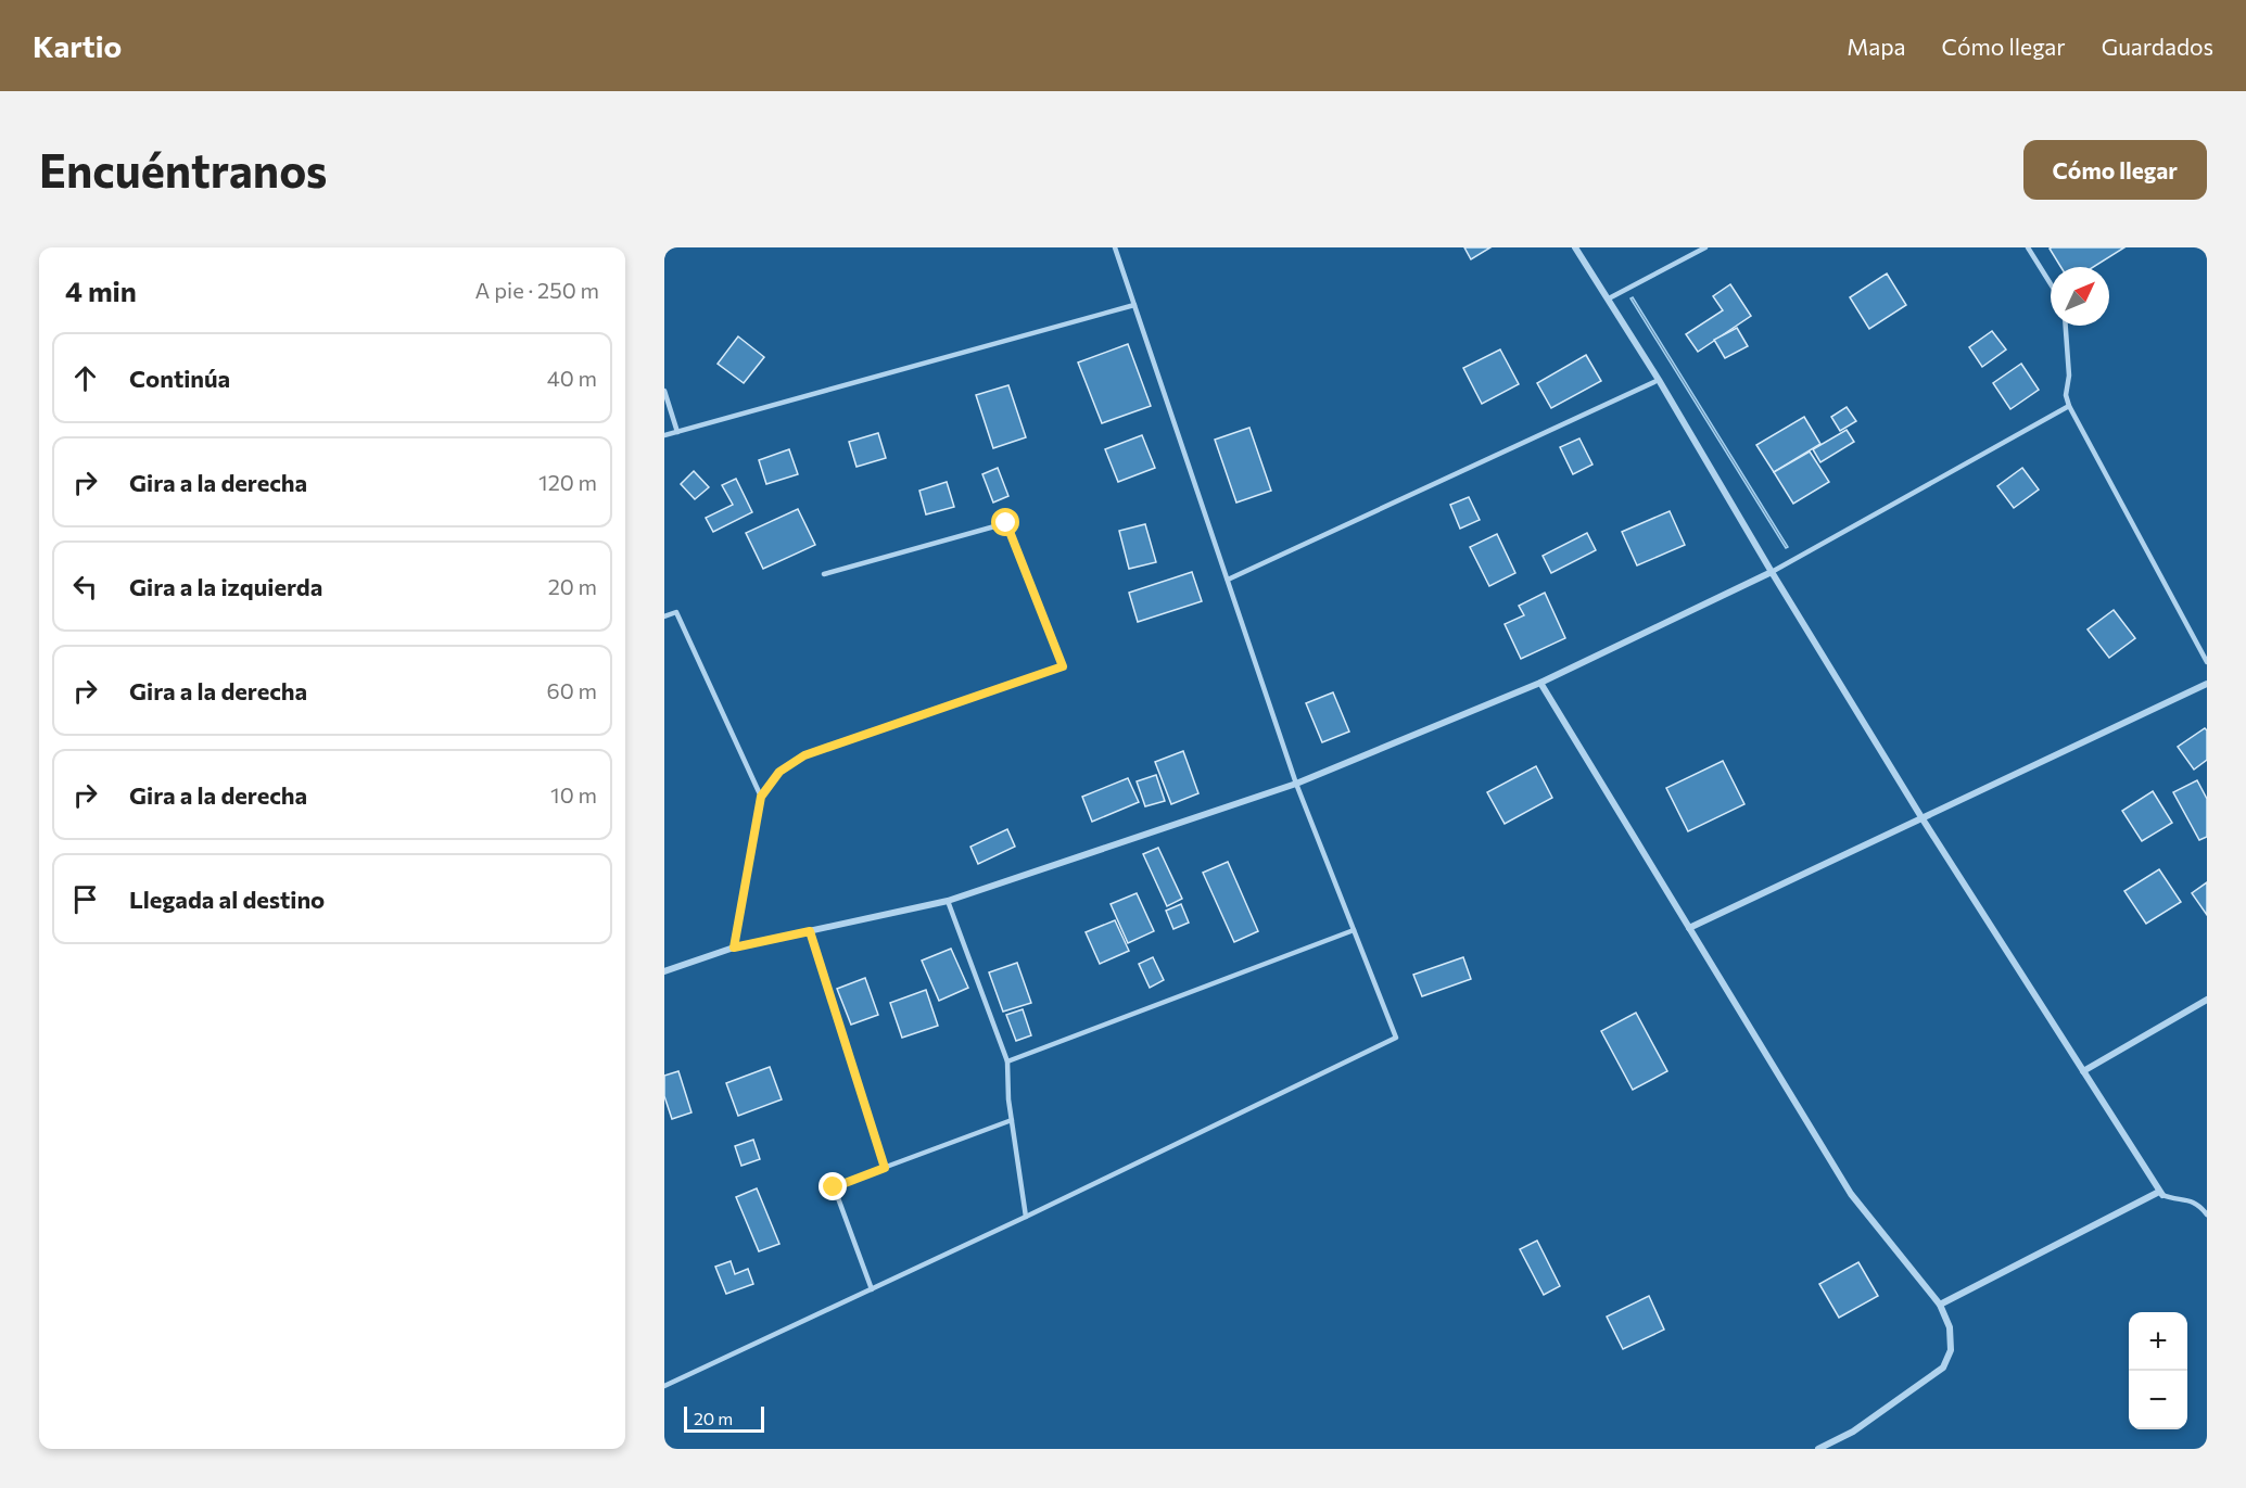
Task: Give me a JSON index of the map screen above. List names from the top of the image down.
{
  "scale_bar": "20 m",
  "north": "top right",
  "page": {
    "header": "Kartio",
    "nav": ["Mapa", "Cómo llegar", "Guardados"],
    "buttons": "Cómo llegar",
    "title": "Encuéntranos",
    "heading": ["4 min", "A pie · 250 m"],
    "list": [
      ["Continúa", "40 m"],
      ["Gira a la derecha", "120 m"],
      ["Gira a la izquierda", "20 m"],
      ["Gira a la derecha", "60 m"],
      ["Gira a la derecha", "10 m"],
      "Llegada al destino"
    ],
    "map_buttons": ["+", "−"],
    "scale": "20 m"
  }
}
